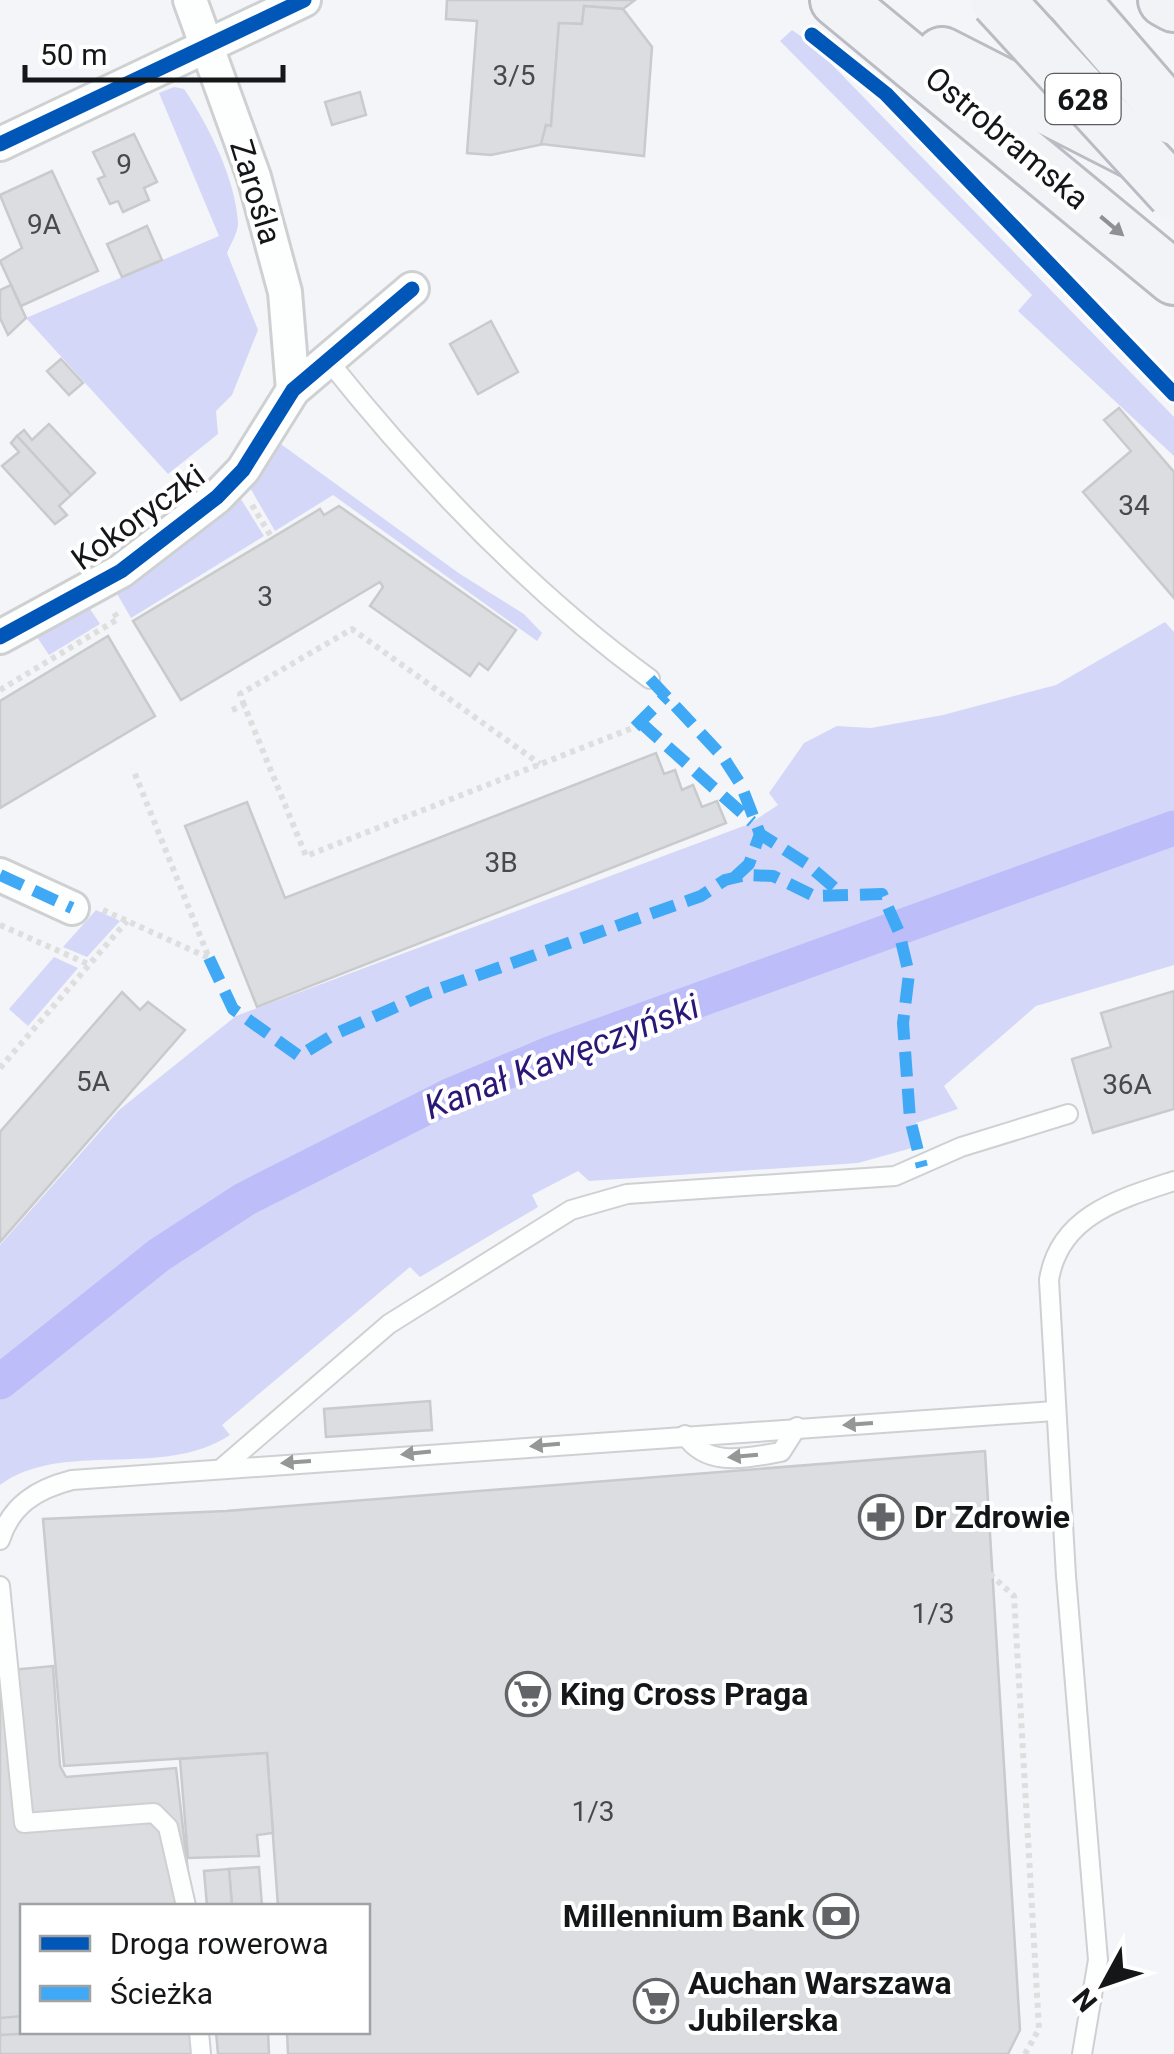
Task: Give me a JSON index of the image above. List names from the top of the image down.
{
  "streets": {
    "main road": ["628", "Ostrobramska"],
    "street": ["Zarośla", "Kokoryczki"]
  },
  "crossings": [
    ["Zarośla", "Kokoryczki"]
  ],
  "water": ["Kanał Kawęczyński"],
  "places": {
    "pharmacy": ["Dr Zdrowie"],
    "supermarket": ["King Cross Praga", "Auchan Warszawa Jubilerska"],
    "bank": ["Millennium Bank"]
  },
  "house_numbers": [
    "3/5",
    "9",
    "9A",
    "34",
    "3",
    "3B",
    "5A",
    "36A",
    "1/3",
    "1/3"
  ],
  "legend": ["Droga rowerowa", "Ścieżka"],
  "scale_bar": "50 m",
  "north": "bottom left"
}
